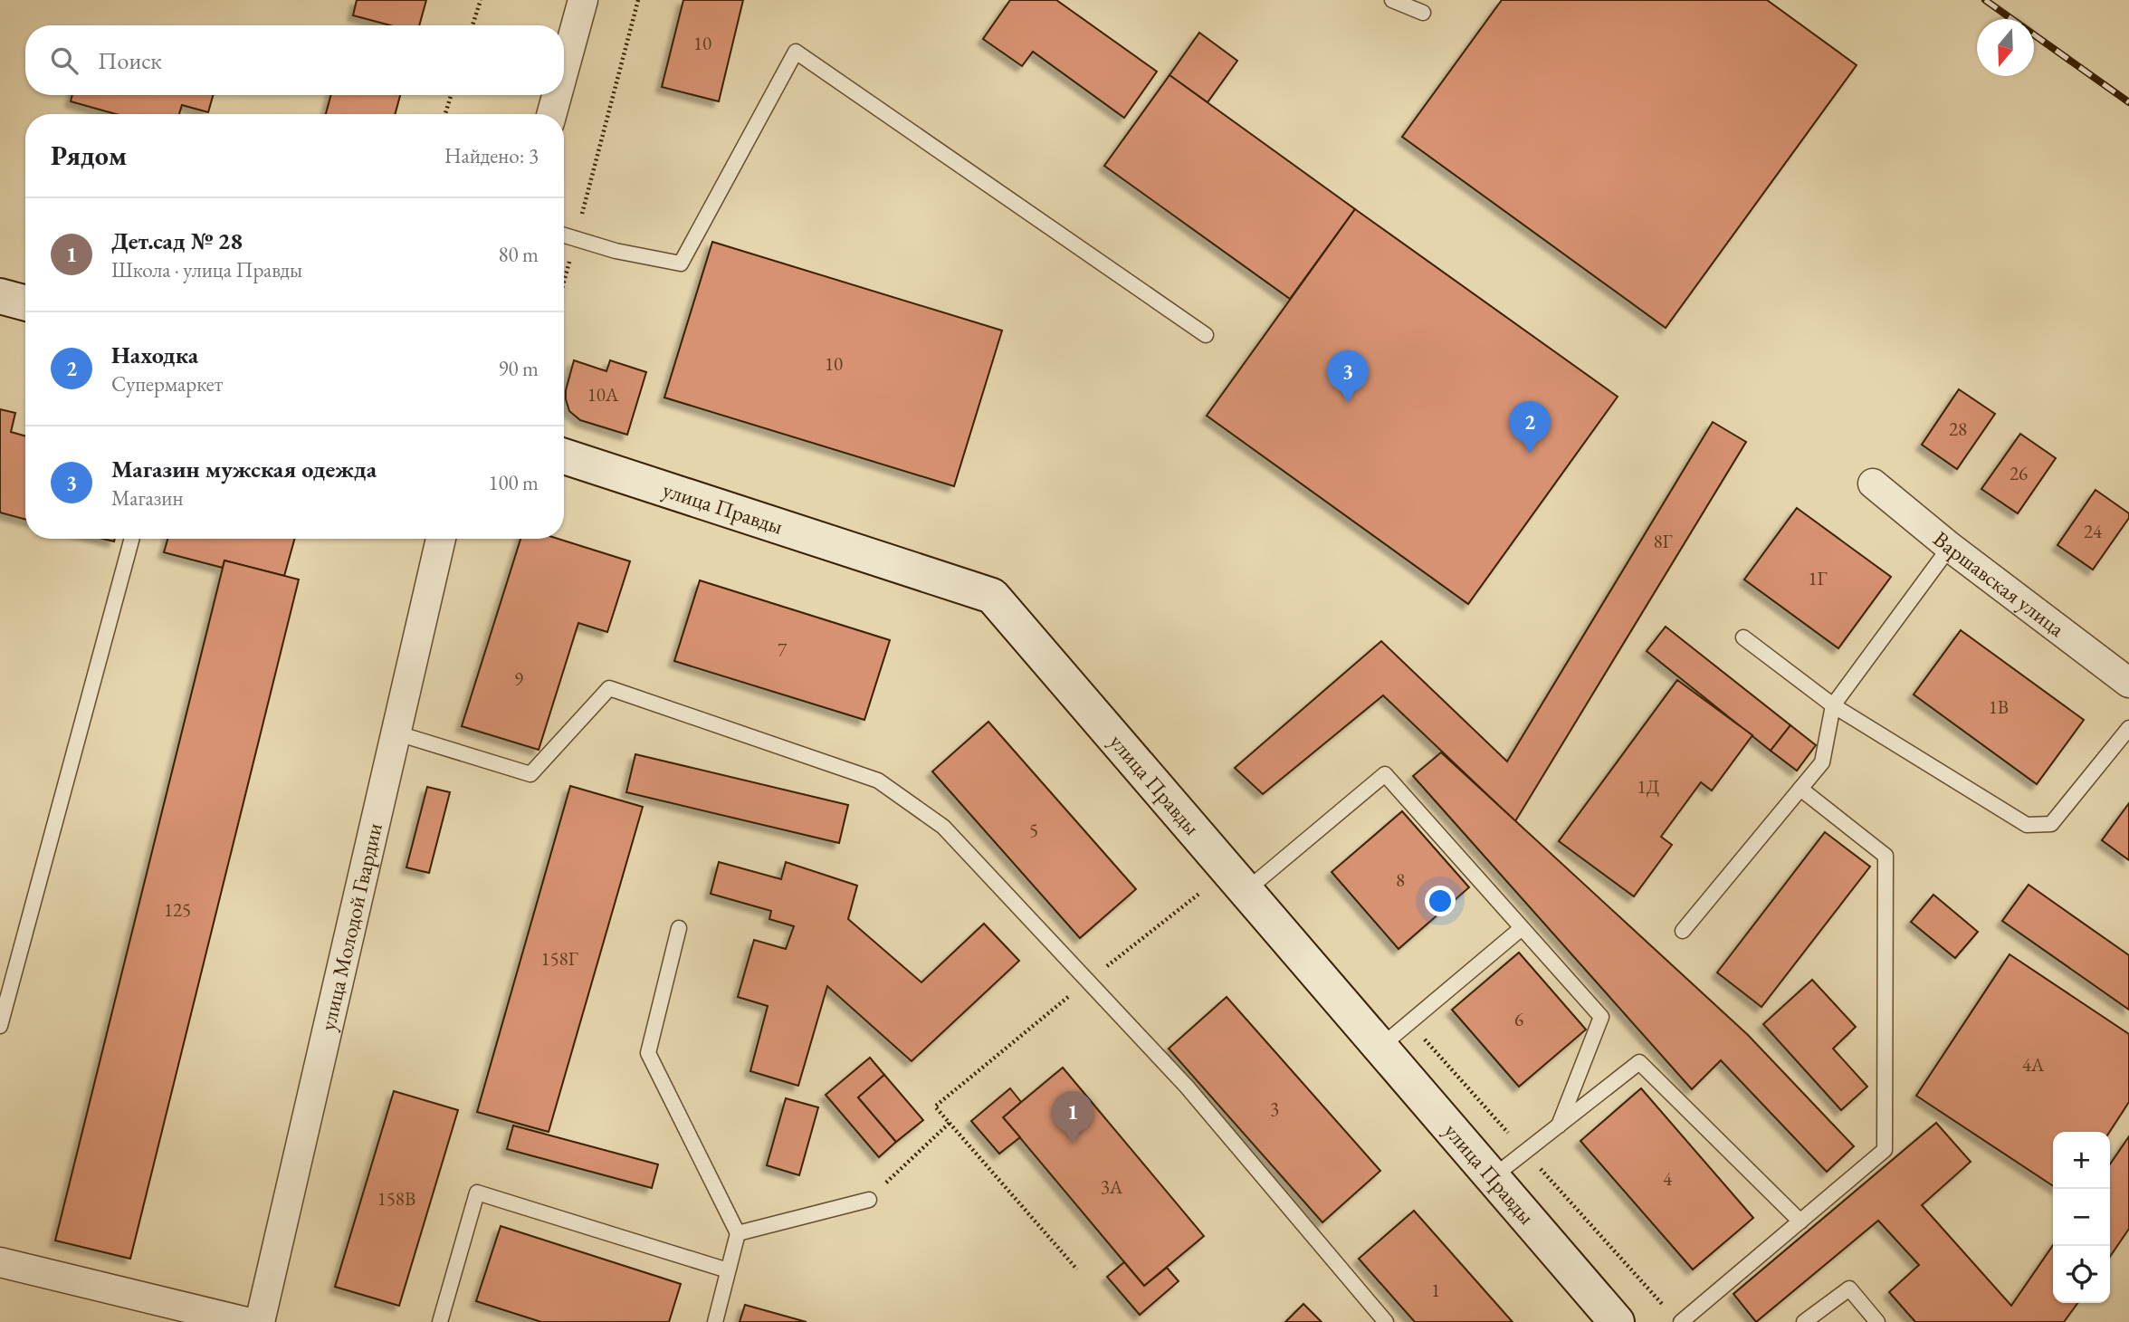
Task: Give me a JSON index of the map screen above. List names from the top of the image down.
{
  "streets": {
    "street": ["улица Правды", "Варшавская улица", "улица Молодой Гвардии"]
  },
  "house_numbers": [
    "10",
    "10",
    "10А",
    "28",
    "26",
    "24",
    "8Г",
    "1Г",
    "7",
    "9",
    "1В",
    "1Д",
    "5",
    "8",
    "125",
    "158Г",
    "6",
    "4А",
    "3",
    "4",
    "3А",
    "158В",
    "1"
  ],
  "north": "bottom",
  "page": {
    "search": "Поиск",
    "heading": ["Рядом", "Найдено: 3"],
    "list": [
      {
        "mark": "1",
        "name": "Дет.сад № 28",
        "note": "Школа · улица Правды",
        "value": "80 m"
      },
      {
        "mark": "2",
        "name": "Находка",
        "note": "Супермаркет",
        "value": "90 m"
      },
      {
        "mark": "3",
        "name": "Магазин мужская одежда",
        "note": "Магазин",
        "value": "100 m"
      }
    ],
    "pins": ["3", "2", "1"],
    "map_buttons": ["+", "−"]
  }
}
